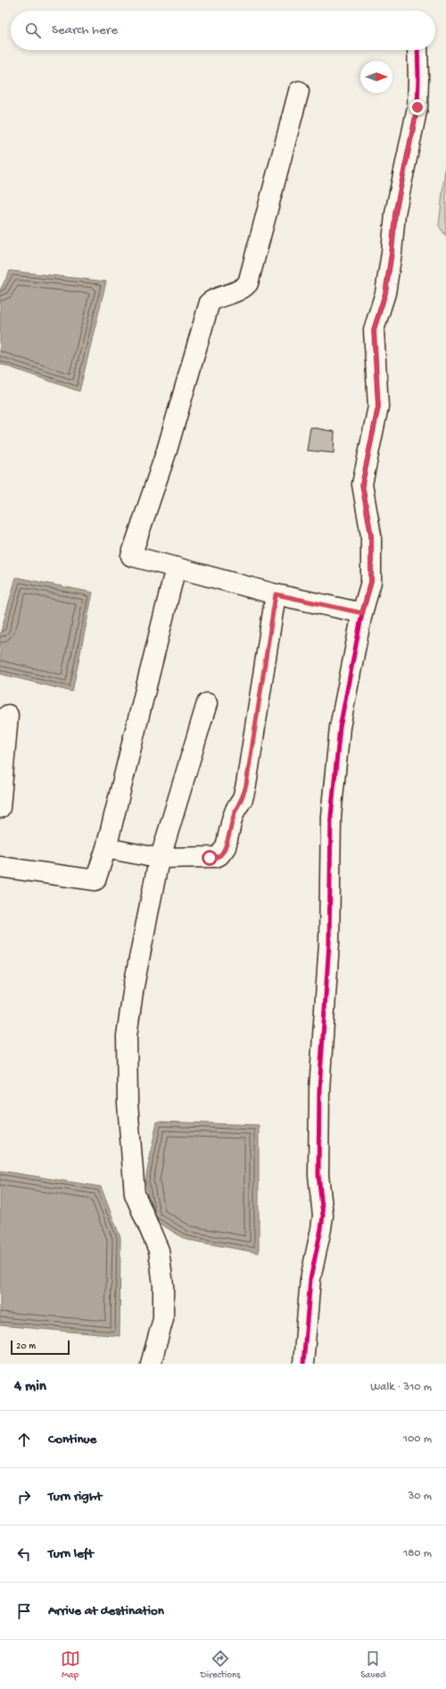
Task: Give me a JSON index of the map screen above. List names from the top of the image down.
{
  "scale_bar": "20 m",
  "north": "right",
  "page": {
    "search": "Search here",
    "scale": "20 m",
    "heading": ["4 min", "Walk · 310 m"],
    "list": [
      ["Continue", "100 m"],
      ["Turn right", "30 m"],
      ["Turn left", "180 m"],
      "Arrive at destination"
    ],
    "nav": ["Map", "Directions", "Saved"]
  }
}
